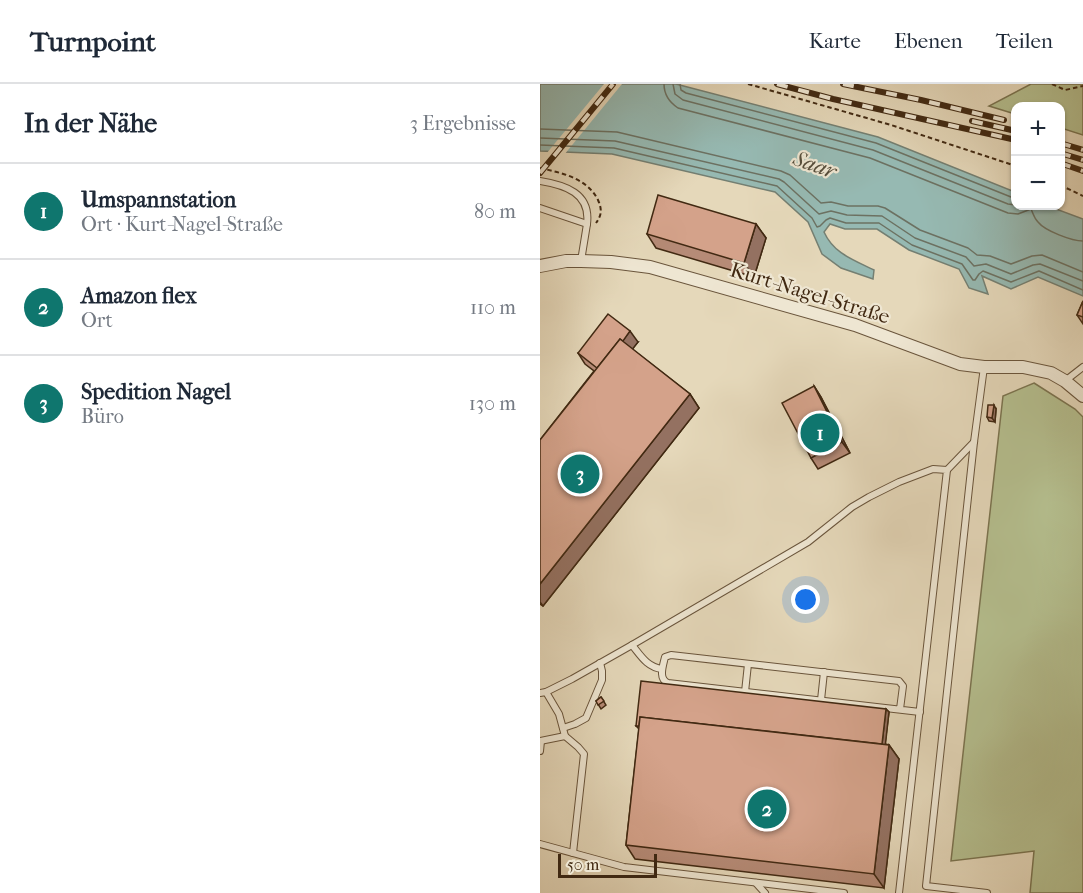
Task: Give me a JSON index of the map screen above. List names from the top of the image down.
{
  "streets": {
    "street": ["Kurt-Nagel-Straße"]
  },
  "water": ["Saar"],
  "scale_bar": "50 m",
  "page": {
    "header": "Turnpoint",
    "nav": ["Karte", "Ebenen", "Teilen"],
    "heading": ["In der Nähe", "3 Ergebnisse"],
    "map_buttons": ["+", "−"],
    "list": [
      {
        "mark": "1",
        "name": "Umspannstation",
        "note": "Ort · Kurt-Nagel-Straße",
        "value": "80 m"
      },
      {
        "mark": "2",
        "name": "Amazon flex",
        "note": "Ort",
        "value": "110 m"
      },
      {
        "mark": "3",
        "name": "Spedition Nagel",
        "note": "Büro",
        "value": "130 m"
      }
    ],
    "pins": ["1", "3", "2"],
    "scale": "50 m"
  }
}
